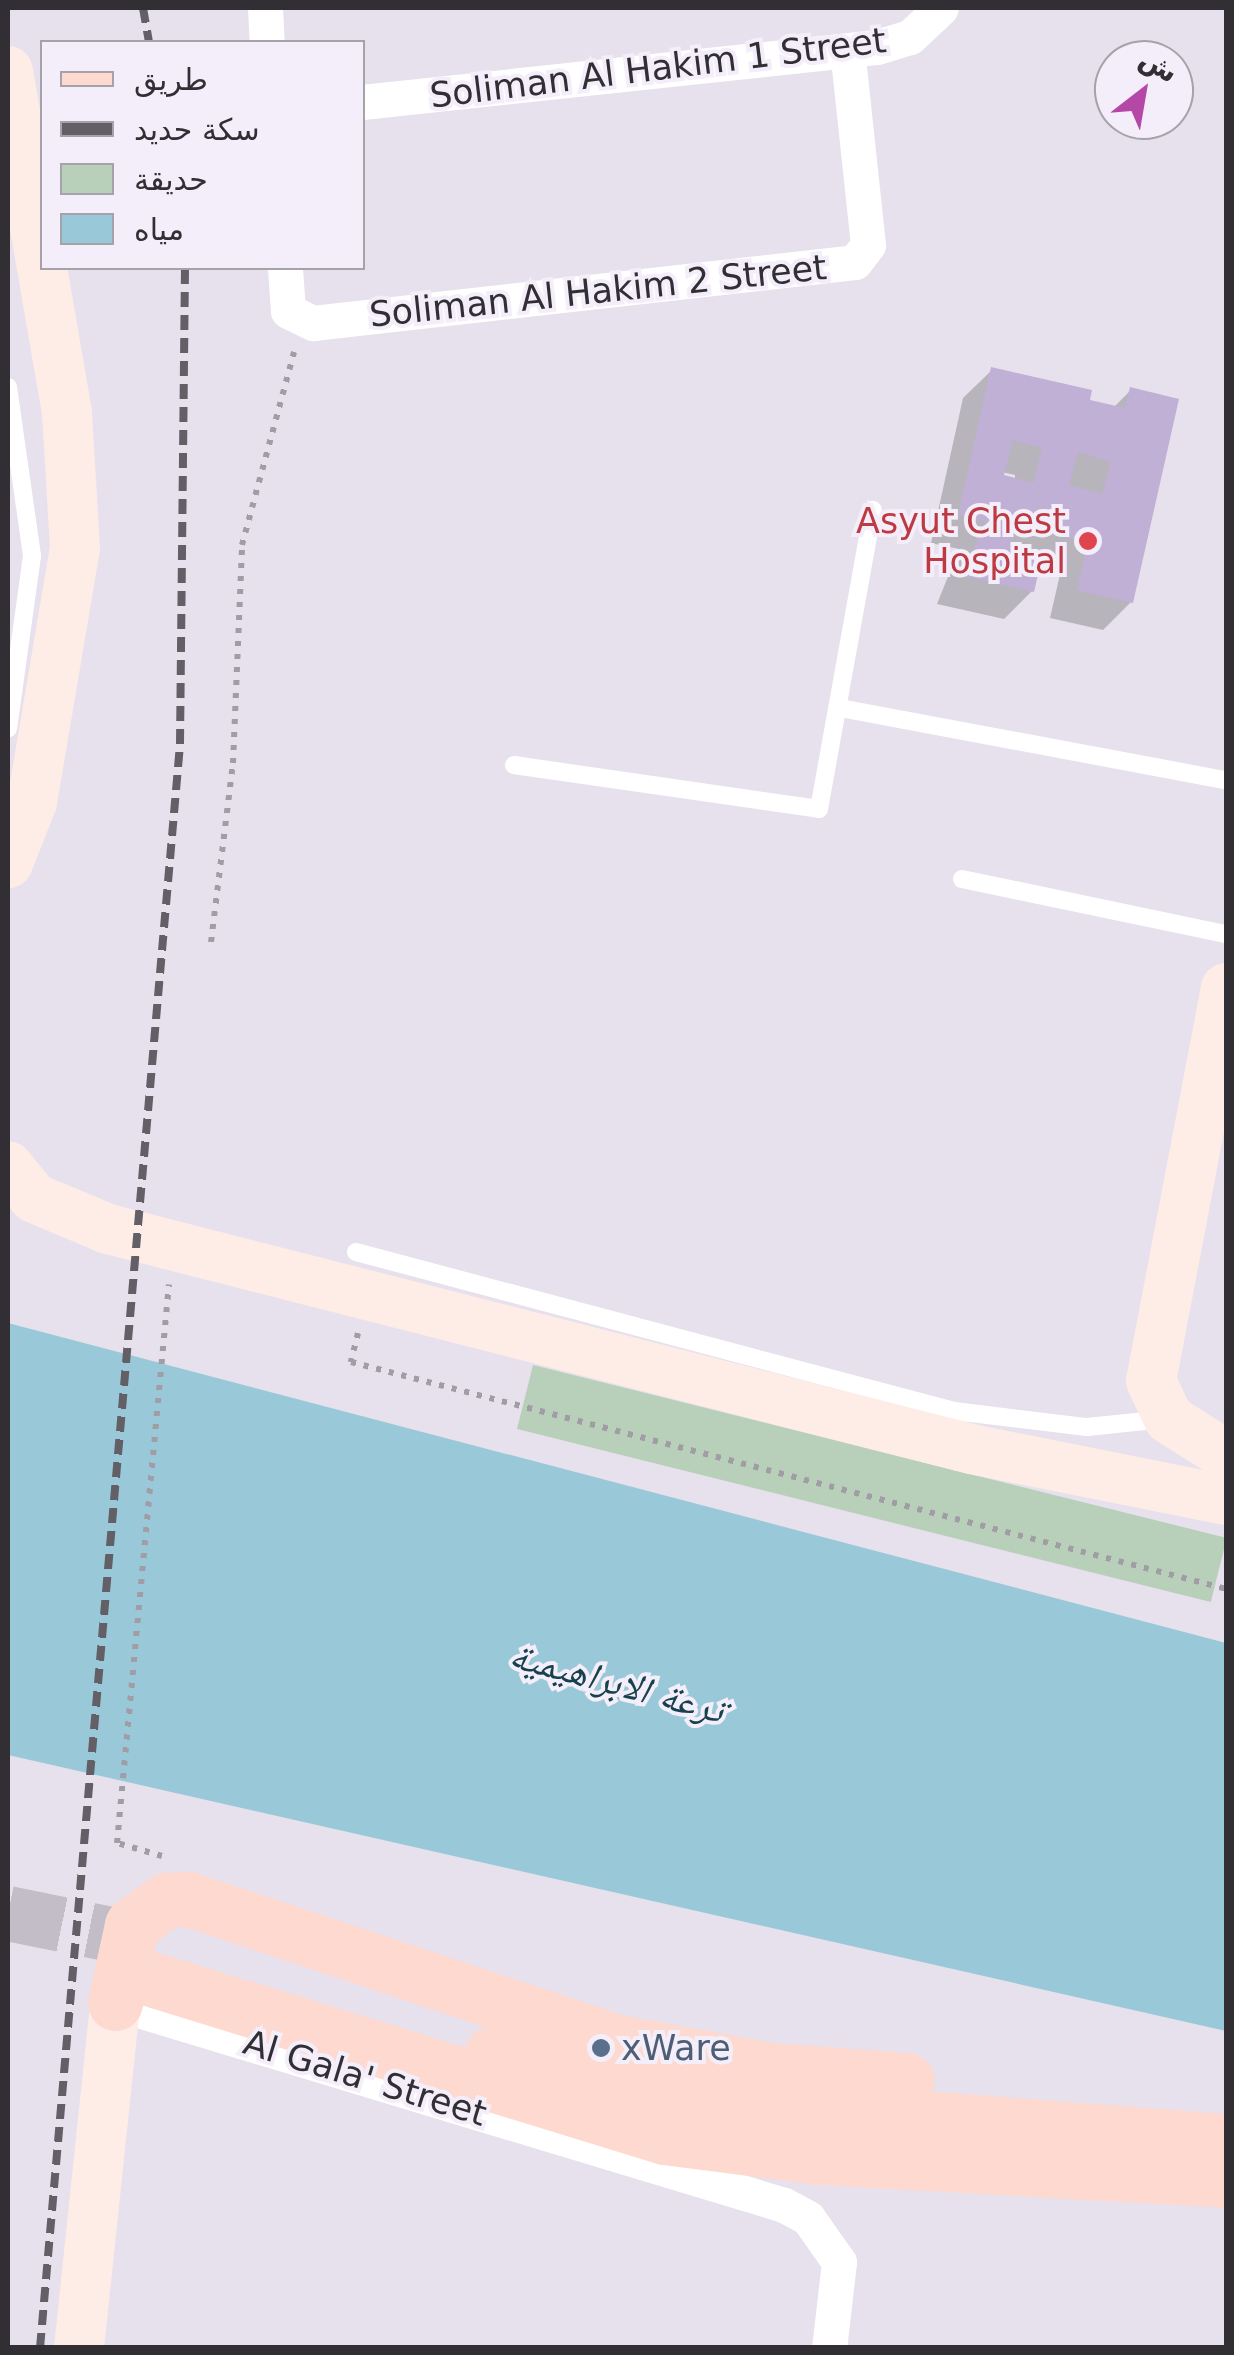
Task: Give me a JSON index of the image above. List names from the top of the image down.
{
  "streets": {
    "street": ["Soliman Al Hakim 1 Street", "Soliman Al Hakim 2 Street", "Al Gala' Street"]
  },
  "crossings": [
    ["Soliman Al Hakim 1 Street", "Soliman Al Hakim 2 Street"]
  ],
  "water": ["ترعة الابراهيمية"],
  "places": ["Asyut Chest Hospital", "xWare"],
  "legend": [
    "طريق",
    "سكة حديد",
    "حديقة",
    "مياه"
  ],
  "north": "top right"
}
